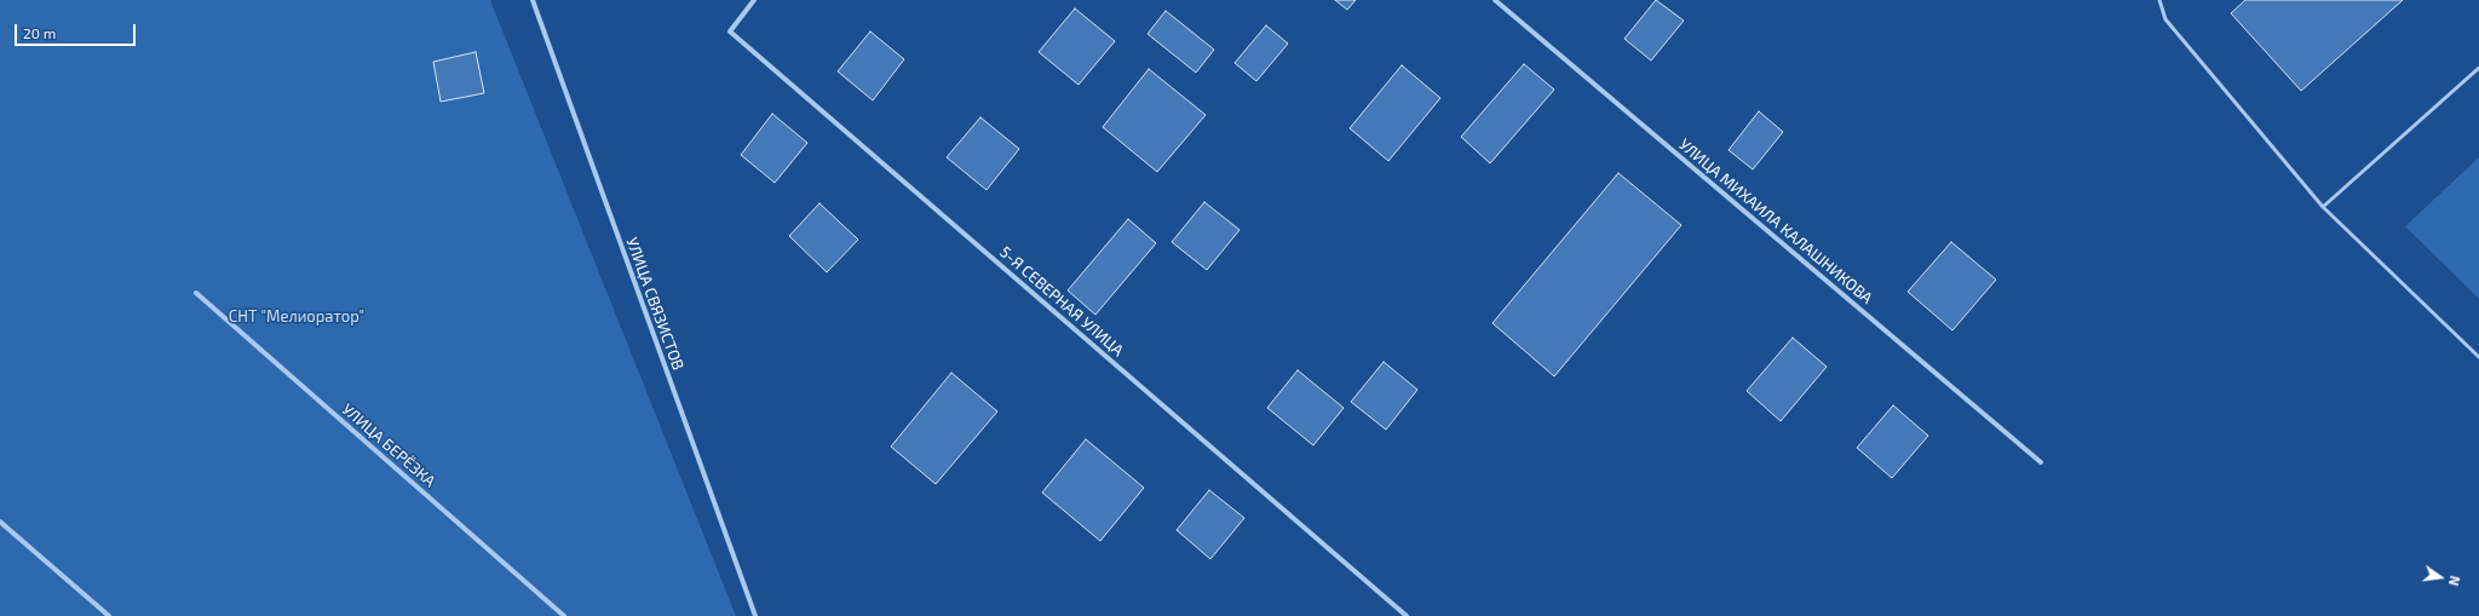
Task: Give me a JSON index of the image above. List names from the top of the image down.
{
  "streets": {
    "street": [
      "УЛИЦА МИХАИЛА КАЛАШНИКОВА",
      "5-Я СЕВЕРНАЯ УЛИЦА",
      "УЛИЦА СВЯЗИСТОВ",
      "УЛИЦА БЕРЁЗКА"
    ]
  },
  "parks": ["СНТ \"Мелиоратор\""],
  "scale_bar": "20 m",
  "north": "right"
}
